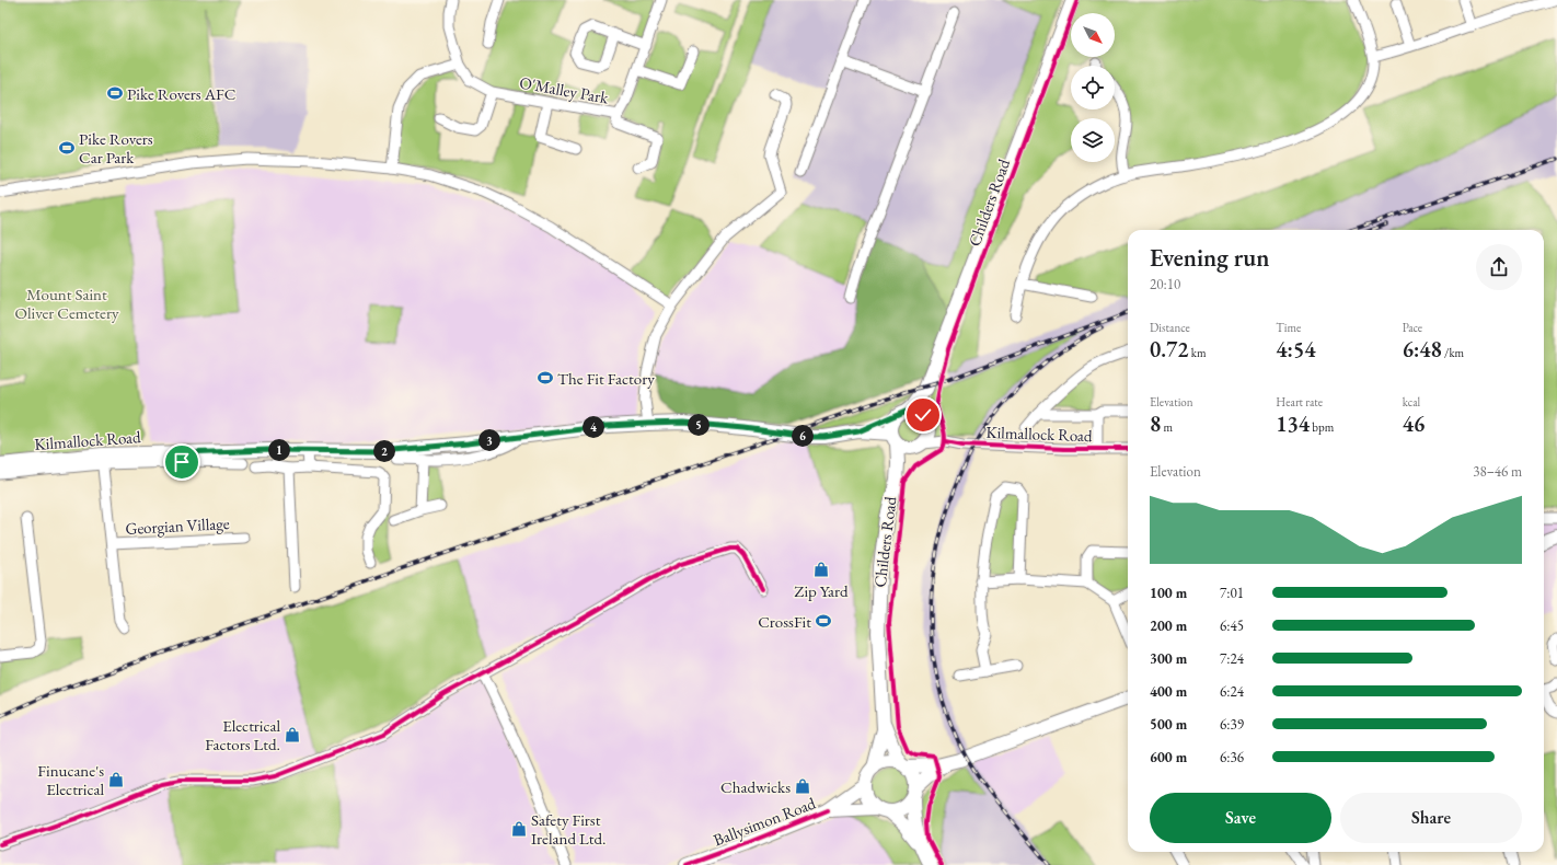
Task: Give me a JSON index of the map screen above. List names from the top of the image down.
{
  "streets": {
    "main road": ["Childers Road", "Kilmallock Road", "Ballysimon Road"],
    "street": ["O'Malley Park", "Georgian Village"]
  },
  "crossings": [
    ["Childers Road", "Kilmallock Road"],
    ["Childers Road", "Ballysimon Road"],
    ["Kilmallock Road", "Georgian Village"]
  ],
  "parks": ["Mount Saint Oliver Cemetery"],
  "places": {
    "sports": [
      "Pike Rovers AFC",
      "Pike Rovers Car Park",
      "The Fit Factory",
      "CrossFit"
    ],
    "shop": [
      "Zip Yard",
      "Electrical Factors Ltd.",
      "Finucane's Electrical",
      "Chadwicks",
      "Safety First Ireland Ltd."
    ]
  },
  "north": "bottom right",
  "page": {
    "heading": ["Evening run", "20:10"],
    "stats": [
      ["Distance", "0.72 km"],
      ["Time", "4:54"],
      ["Pace", "6:48 /km"],
      ["Elevation", "8 m"],
      ["Heart rate", "134 bpm"],
      ["kcal", "46"]
    ],
    "pins": [
      "5",
      "4",
      "6",
      "3",
      "1",
      "2"
    ],
    "chart": ["Elevation", "38–46 m"],
    "list": [
      {
        "name": "100 m",
        "note": "7:01"
      },
      {
        "name": "200 m",
        "note": "6:45"
      },
      {
        "name": "300 m",
        "note": "7:24"
      },
      {
        "name": "400 m",
        "note": "6:24"
      },
      {
        "name": "500 m",
        "note": "6:39"
      },
      {
        "name": "600 m",
        "note": "6:36"
      }
    ],
    "buttons": ["Save", "Share"]
  }
}
